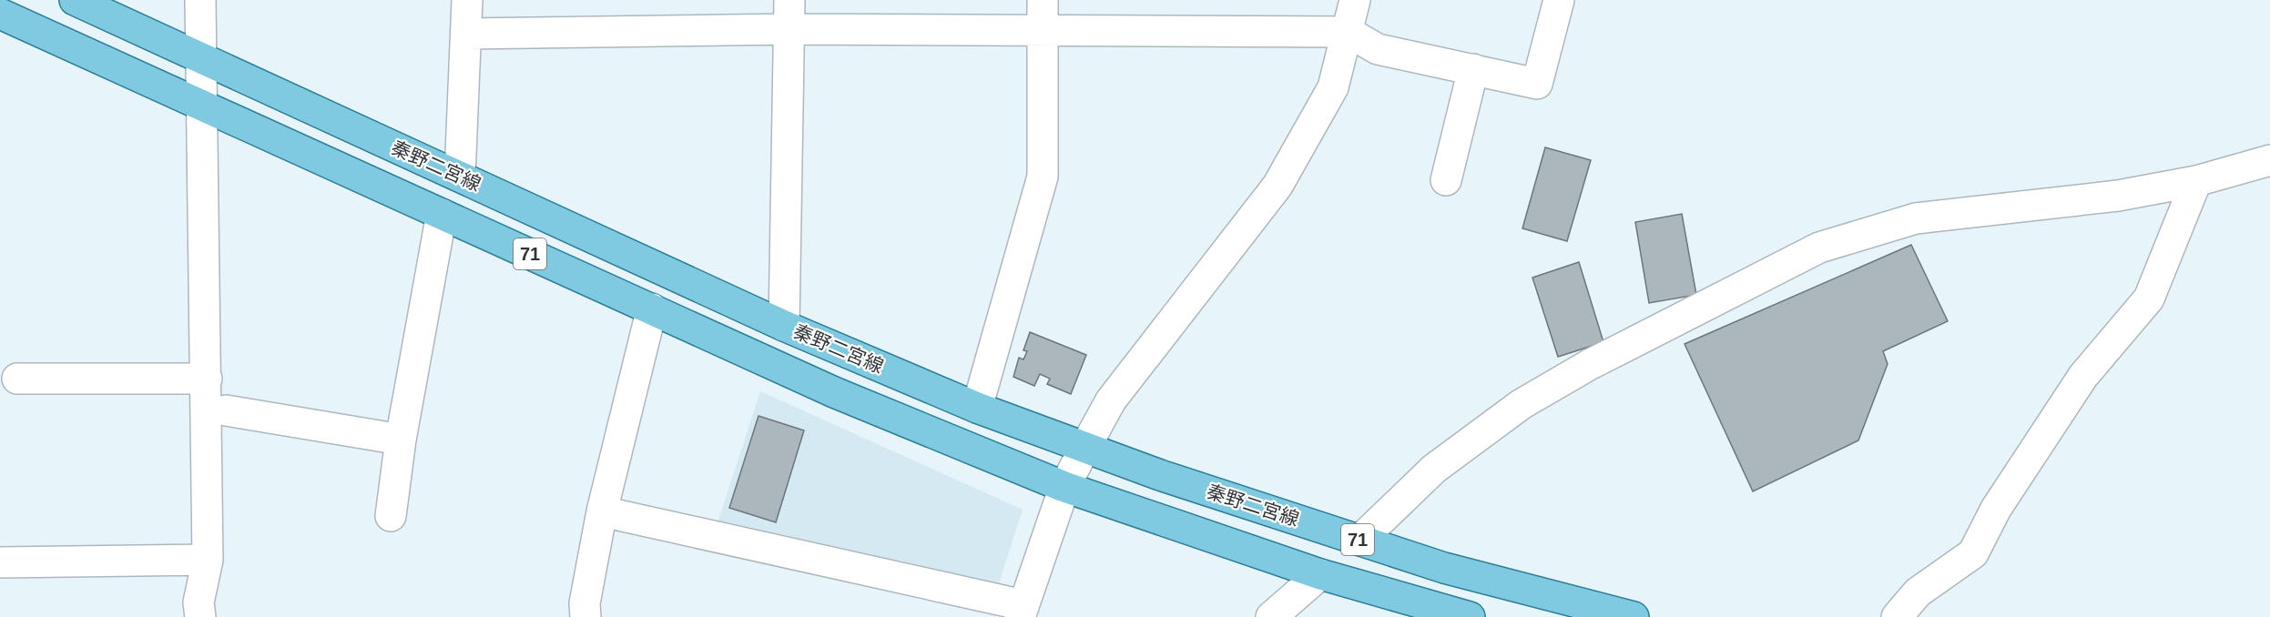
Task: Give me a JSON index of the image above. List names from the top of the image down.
{
  "streets": {
    "main road": ["秦野二宮線", "71"]
  }
}
